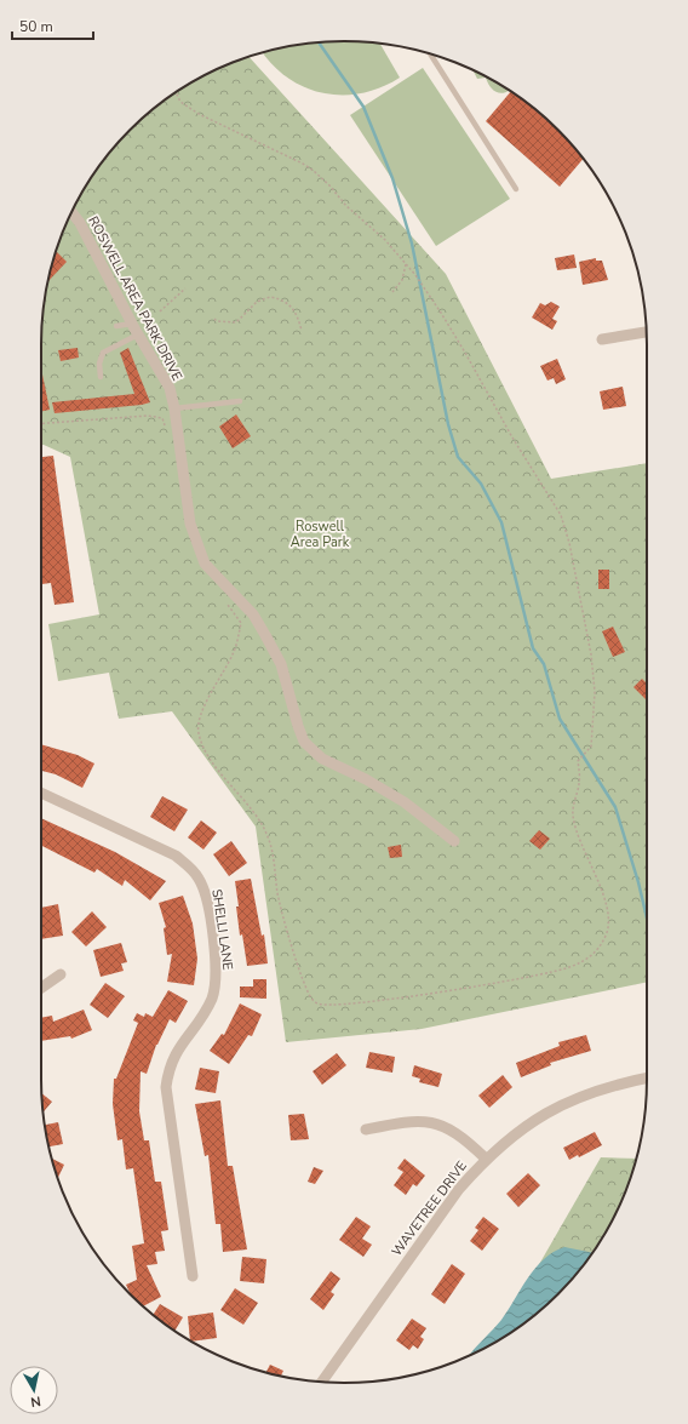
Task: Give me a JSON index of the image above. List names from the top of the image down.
{
  "streets": {
    "street": ["ROSWELL AREA PARK DRIVE", "SHELLI LANE", "WAVETREE DRIVE"]
  },
  "parks": ["Roswell Area Park"],
  "scale_bar": "50 m",
  "north": "bottom"
}
